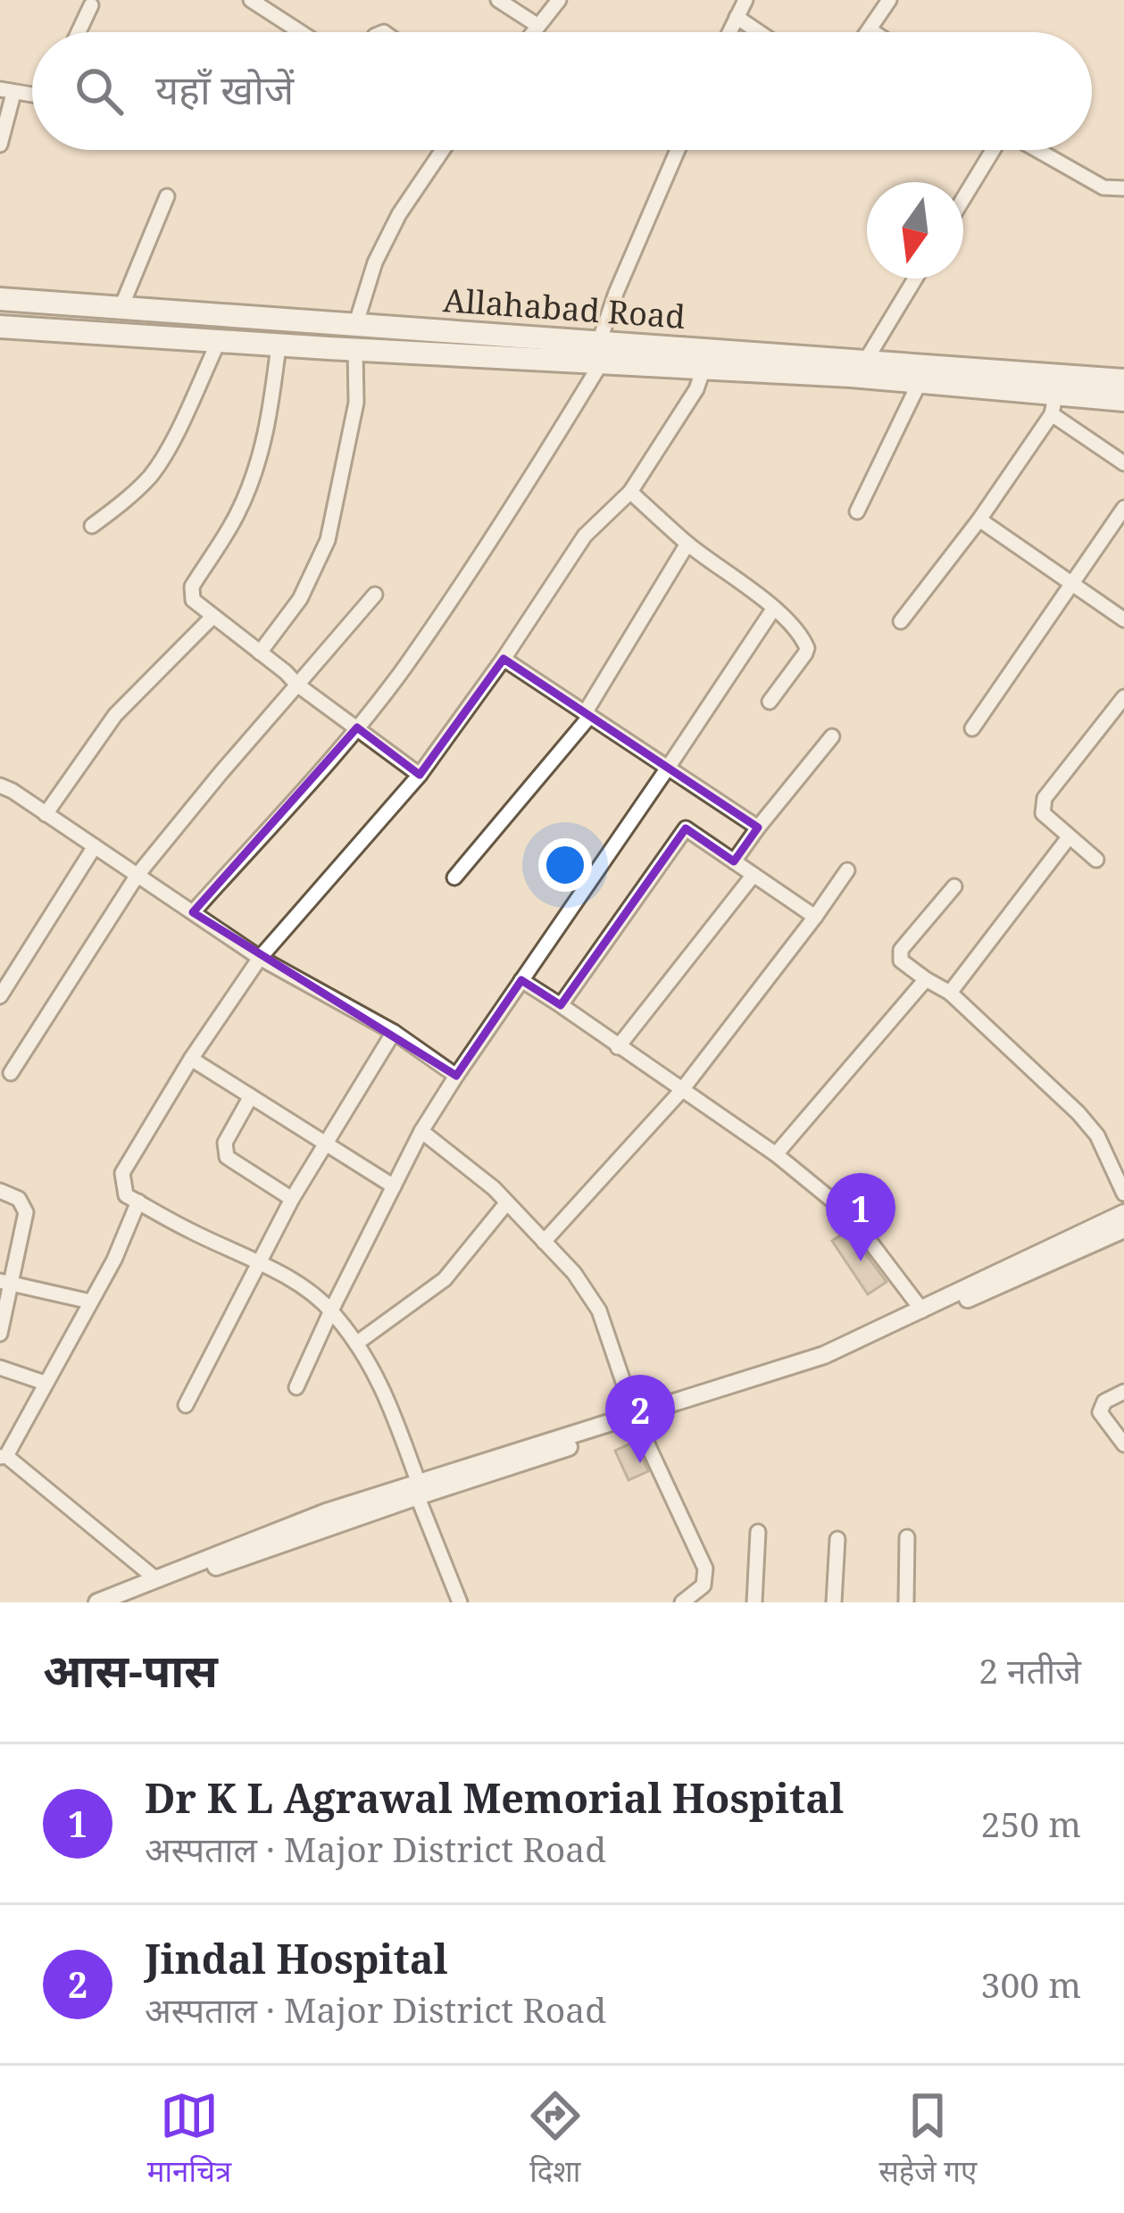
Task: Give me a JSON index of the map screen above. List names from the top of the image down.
{
  "streets": {
    "main road": ["Allahabad Road"]
  },
  "north": "bottom",
  "page": {
    "search": "यहाँ खोजें",
    "pins": ["1", "2"],
    "heading": ["आस-पास", "2 नतीजे"],
    "list": [
      {
        "mark": "1",
        "name": "Dr K L Agrawal Memorial Hospital",
        "note": "अस्पताल · Major District Road",
        "value": "250 m"
      },
      {
        "mark": "2",
        "name": "Jindal Hospital",
        "note": "अस्पताल · Major District Road",
        "value": "300 m"
      }
    ],
    "nav": ["मानचित्र", "दिशा", "सहेजे गए"]
  }
}
